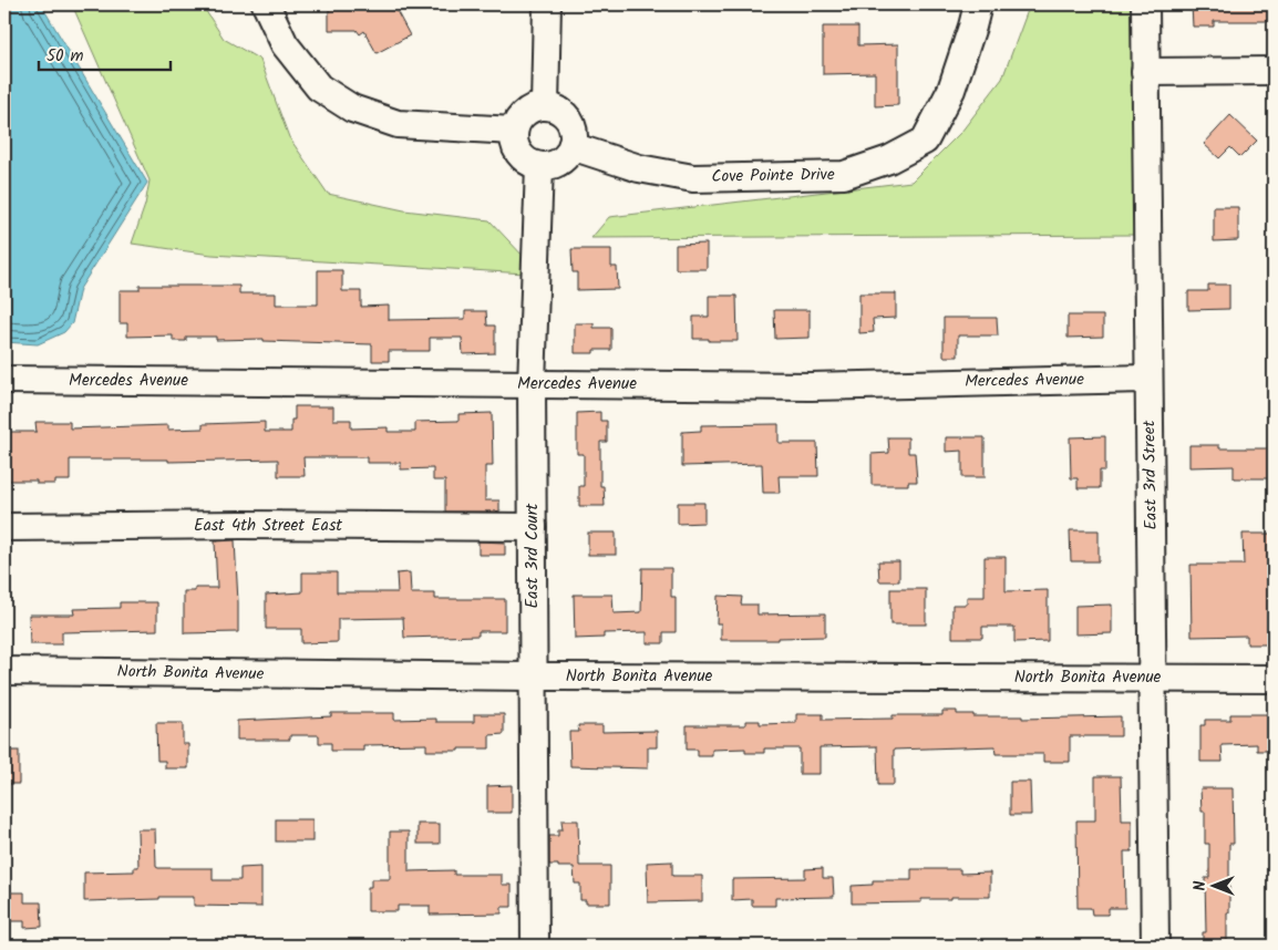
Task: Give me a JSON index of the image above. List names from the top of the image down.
{
  "streets": {
    "street": [
      "Cove Pointe Drive",
      "Mercedes Avenue",
      "East 3rd Street",
      "East 4th Street East",
      "East 3rd Court",
      "North Bonita Avenue"
    ]
  },
  "crossings": [
    ["Cove Pointe Drive", "East 3rd Court"],
    ["Mercedes Avenue", "East 3rd Street"],
    ["Mercedes Avenue", "East 3rd Court"],
    ["East 3rd Street", "North Bonita Avenue"],
    ["East 4th Street East", "East 3rd Court"],
    ["East 3rd Court", "North Bonita Avenue"]
  ],
  "scale_bar": "50 m",
  "north": "left"
}
